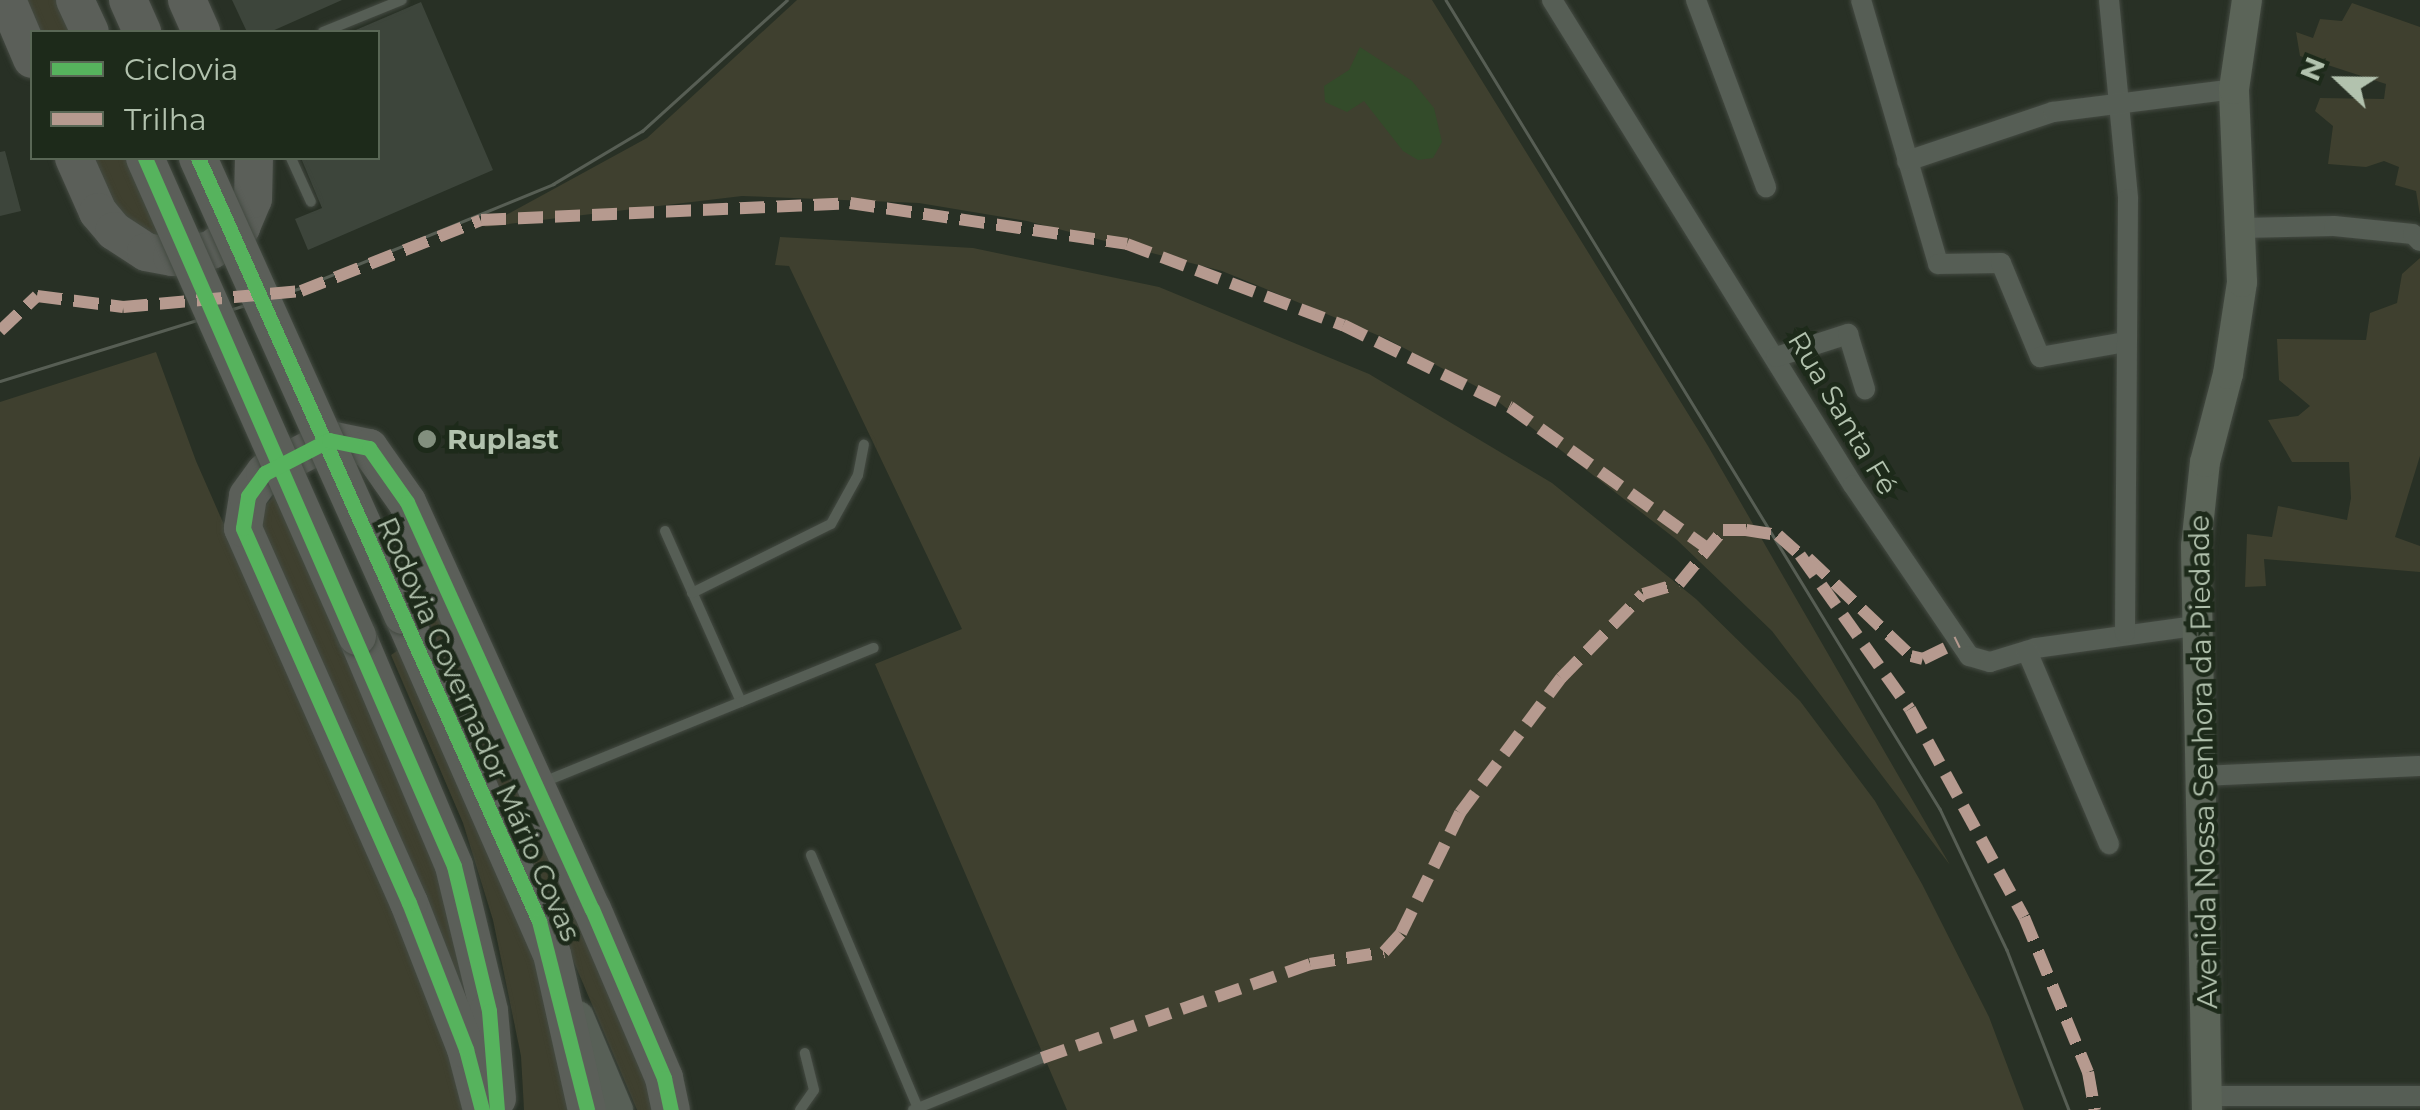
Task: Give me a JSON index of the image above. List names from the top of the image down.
{
  "streets": {
    "highway": ["Rodovia Governador Mário Covas"],
    "street": ["Rua Santa Fé", "Avenida Nossa Senhora da Piedade"]
  },
  "crossings": [
    ["Rua Santa Fé", "Avenida Nossa Senhora da Piedade"]
  ],
  "places": ["Ruplast"],
  "legend": ["Ciclovia", "Trilha"],
  "north": "left"
}
